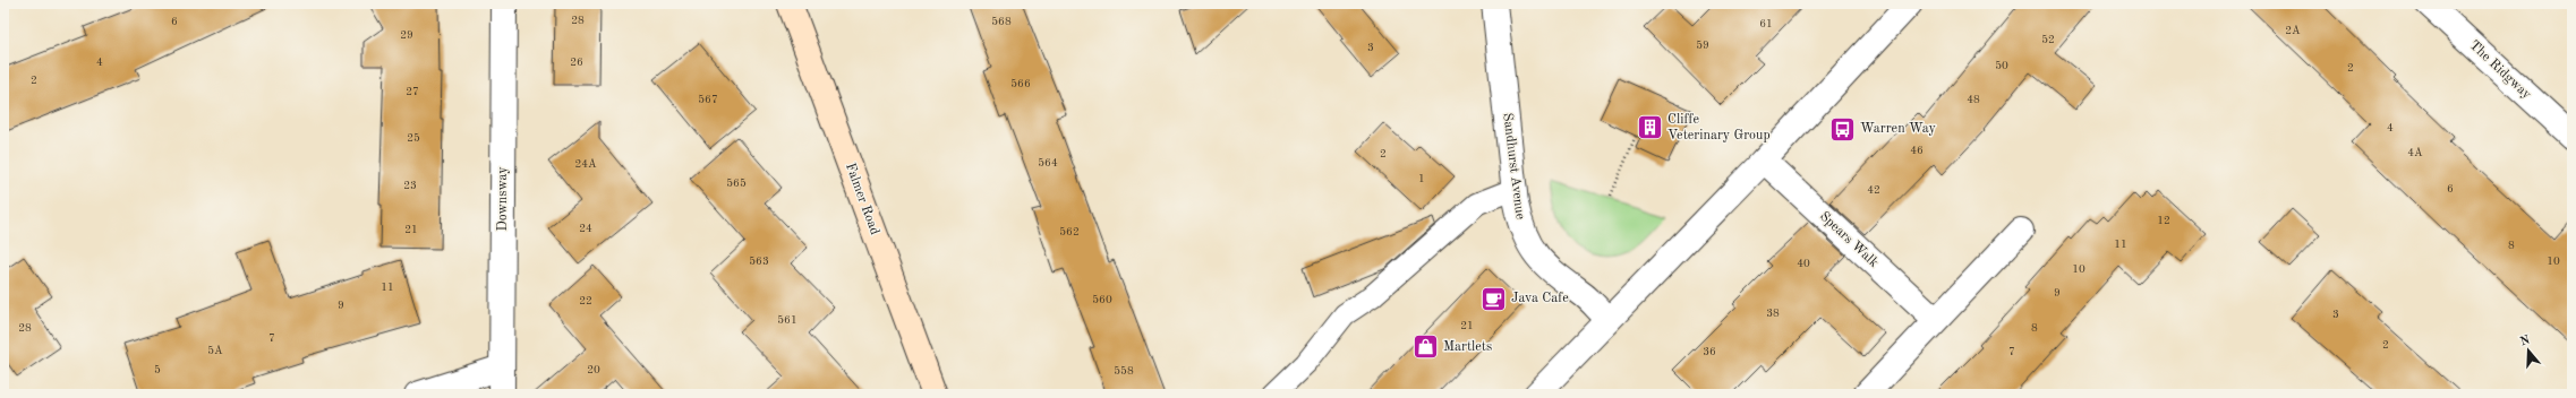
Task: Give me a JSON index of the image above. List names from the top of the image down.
{
  "streets": {
    "main road": ["Falmer Road"],
    "street": [
      "The Ridgway",
      "Sandhurst Avenue",
      "Downsway",
      "Spears Walk"
    ]
  },
  "places": {
    "building": ["Cliffe Veterinary Group"],
    "bus stop": ["Warren Way"],
    "cafe": ["Java Cafe"],
    "shop": ["Martlets"]
  },
  "house_numbers": [
    "28",
    "6",
    "568",
    "61",
    "2A",
    "29",
    "52",
    "59",
    "3",
    "4",
    "26",
    "50",
    "2",
    "2",
    "566",
    "27",
    "567",
    "48",
    "4",
    "25",
    "46",
    "4A",
    "2",
    "564",
    "24A",
    "1",
    "565",
    "23",
    "6",
    "42",
    "12",
    "24",
    "21",
    "562",
    "11",
    "8",
    "563",
    "10",
    "40",
    "10",
    "11",
    "9",
    "560",
    "22",
    "9",
    "38",
    "3",
    "561",
    "21",
    "28",
    "8",
    "7",
    "2",
    "5A",
    "36",
    "7",
    "5",
    "20",
    "558"
  ],
  "north": "top"
}
